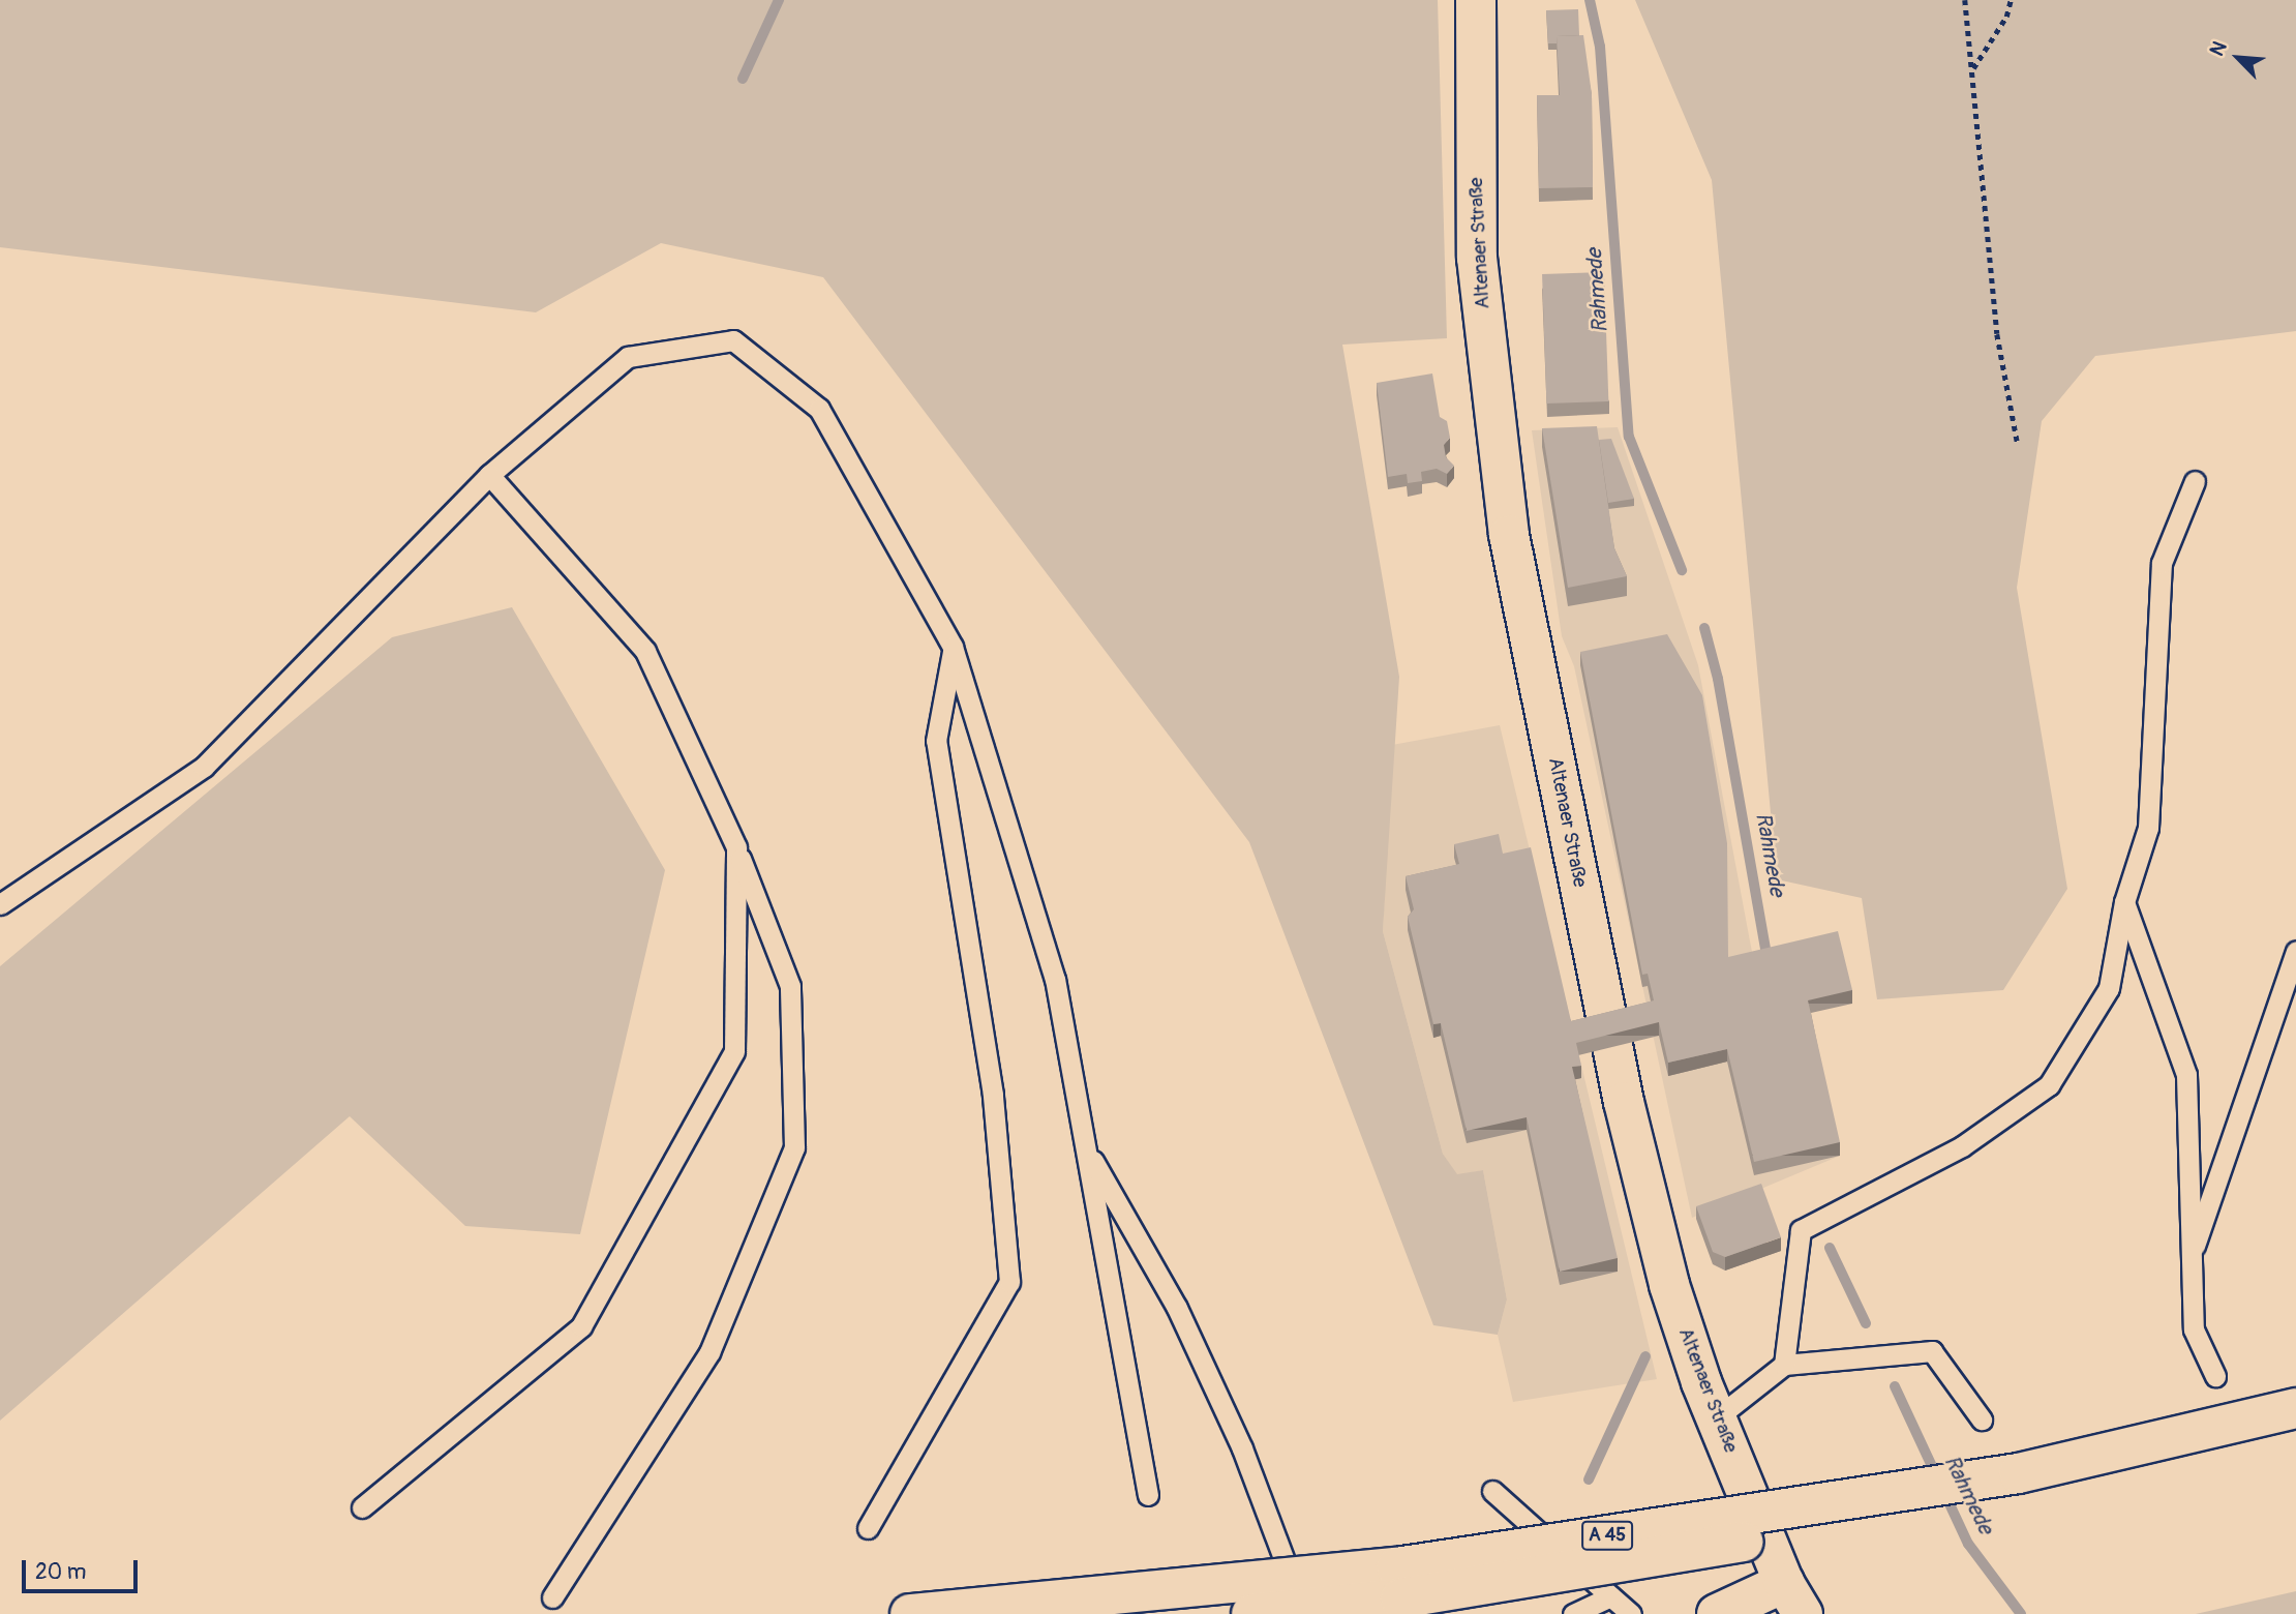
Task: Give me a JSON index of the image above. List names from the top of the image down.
{
  "streets": {
    "main road": ["Altenaer Straße", "A 45"]
  },
  "water": ["Rahmede"],
  "scale_bar": "20 m",
  "north": "top left"
}
